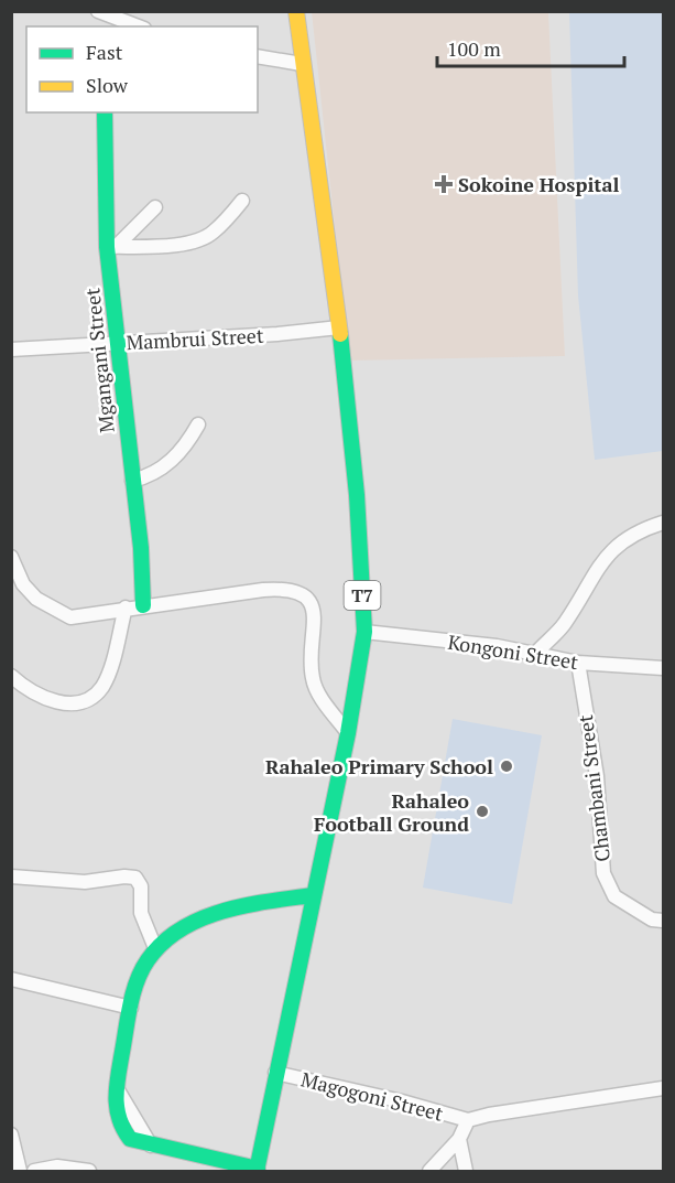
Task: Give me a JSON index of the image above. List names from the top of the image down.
{
  "streets": {
    "main road": ["Mgangani Street", "T7"],
    "street": [
      "Mambrui Street",
      "Kongoni Street",
      "Chambani Street",
      "Magogoni Street"
    ]
  },
  "crossings": [
    ["Mambrui Street", "Mgangani Street"],
    ["Mambrui Street", "T7"],
    ["T7", "Kongoni Street"],
    ["T7", "Magogoni Street"],
    ["Kongoni Street", "Chambani Street"]
  ],
  "places": {
    "health": ["Sokoine Hospital"],
    "other": ["Rahaleo Primary School", "Rahaleo Football Ground"]
  },
  "legend": ["Fast", "Slow"],
  "scale_bar": "100 m"
}
